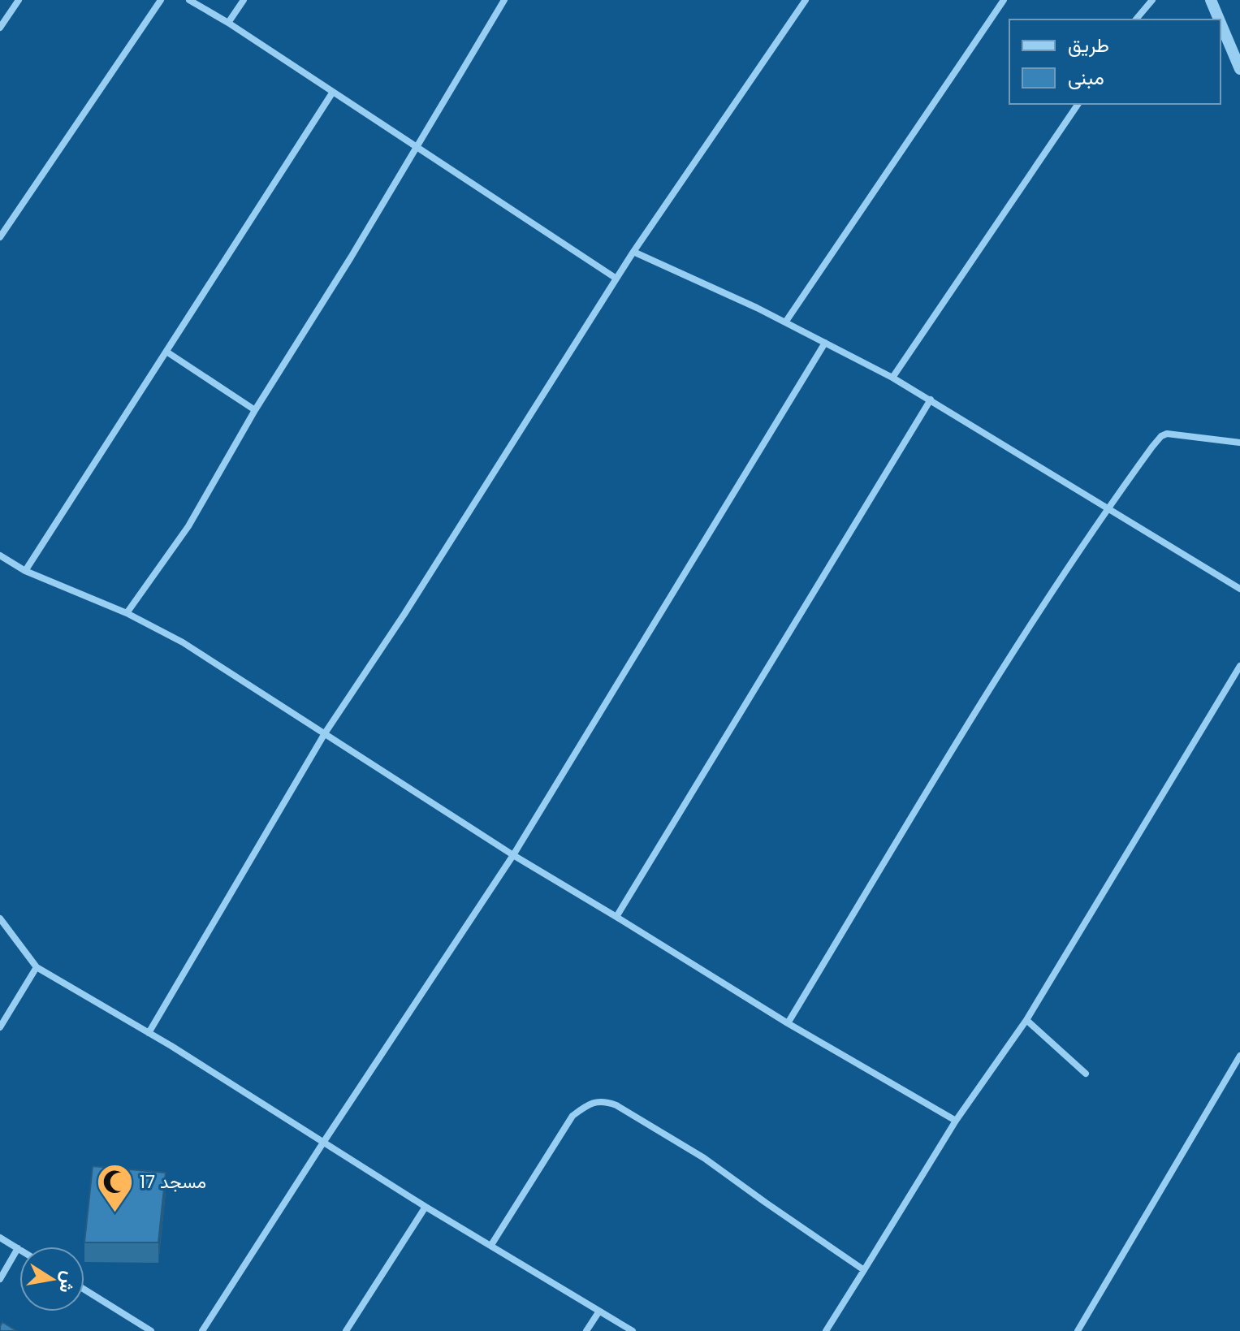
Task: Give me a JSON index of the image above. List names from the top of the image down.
{
  "places": {
    "mosque": ["مسجد 17"]
  },
  "legend": ["طريق", "مبنى"],
  "north": "right"
}
